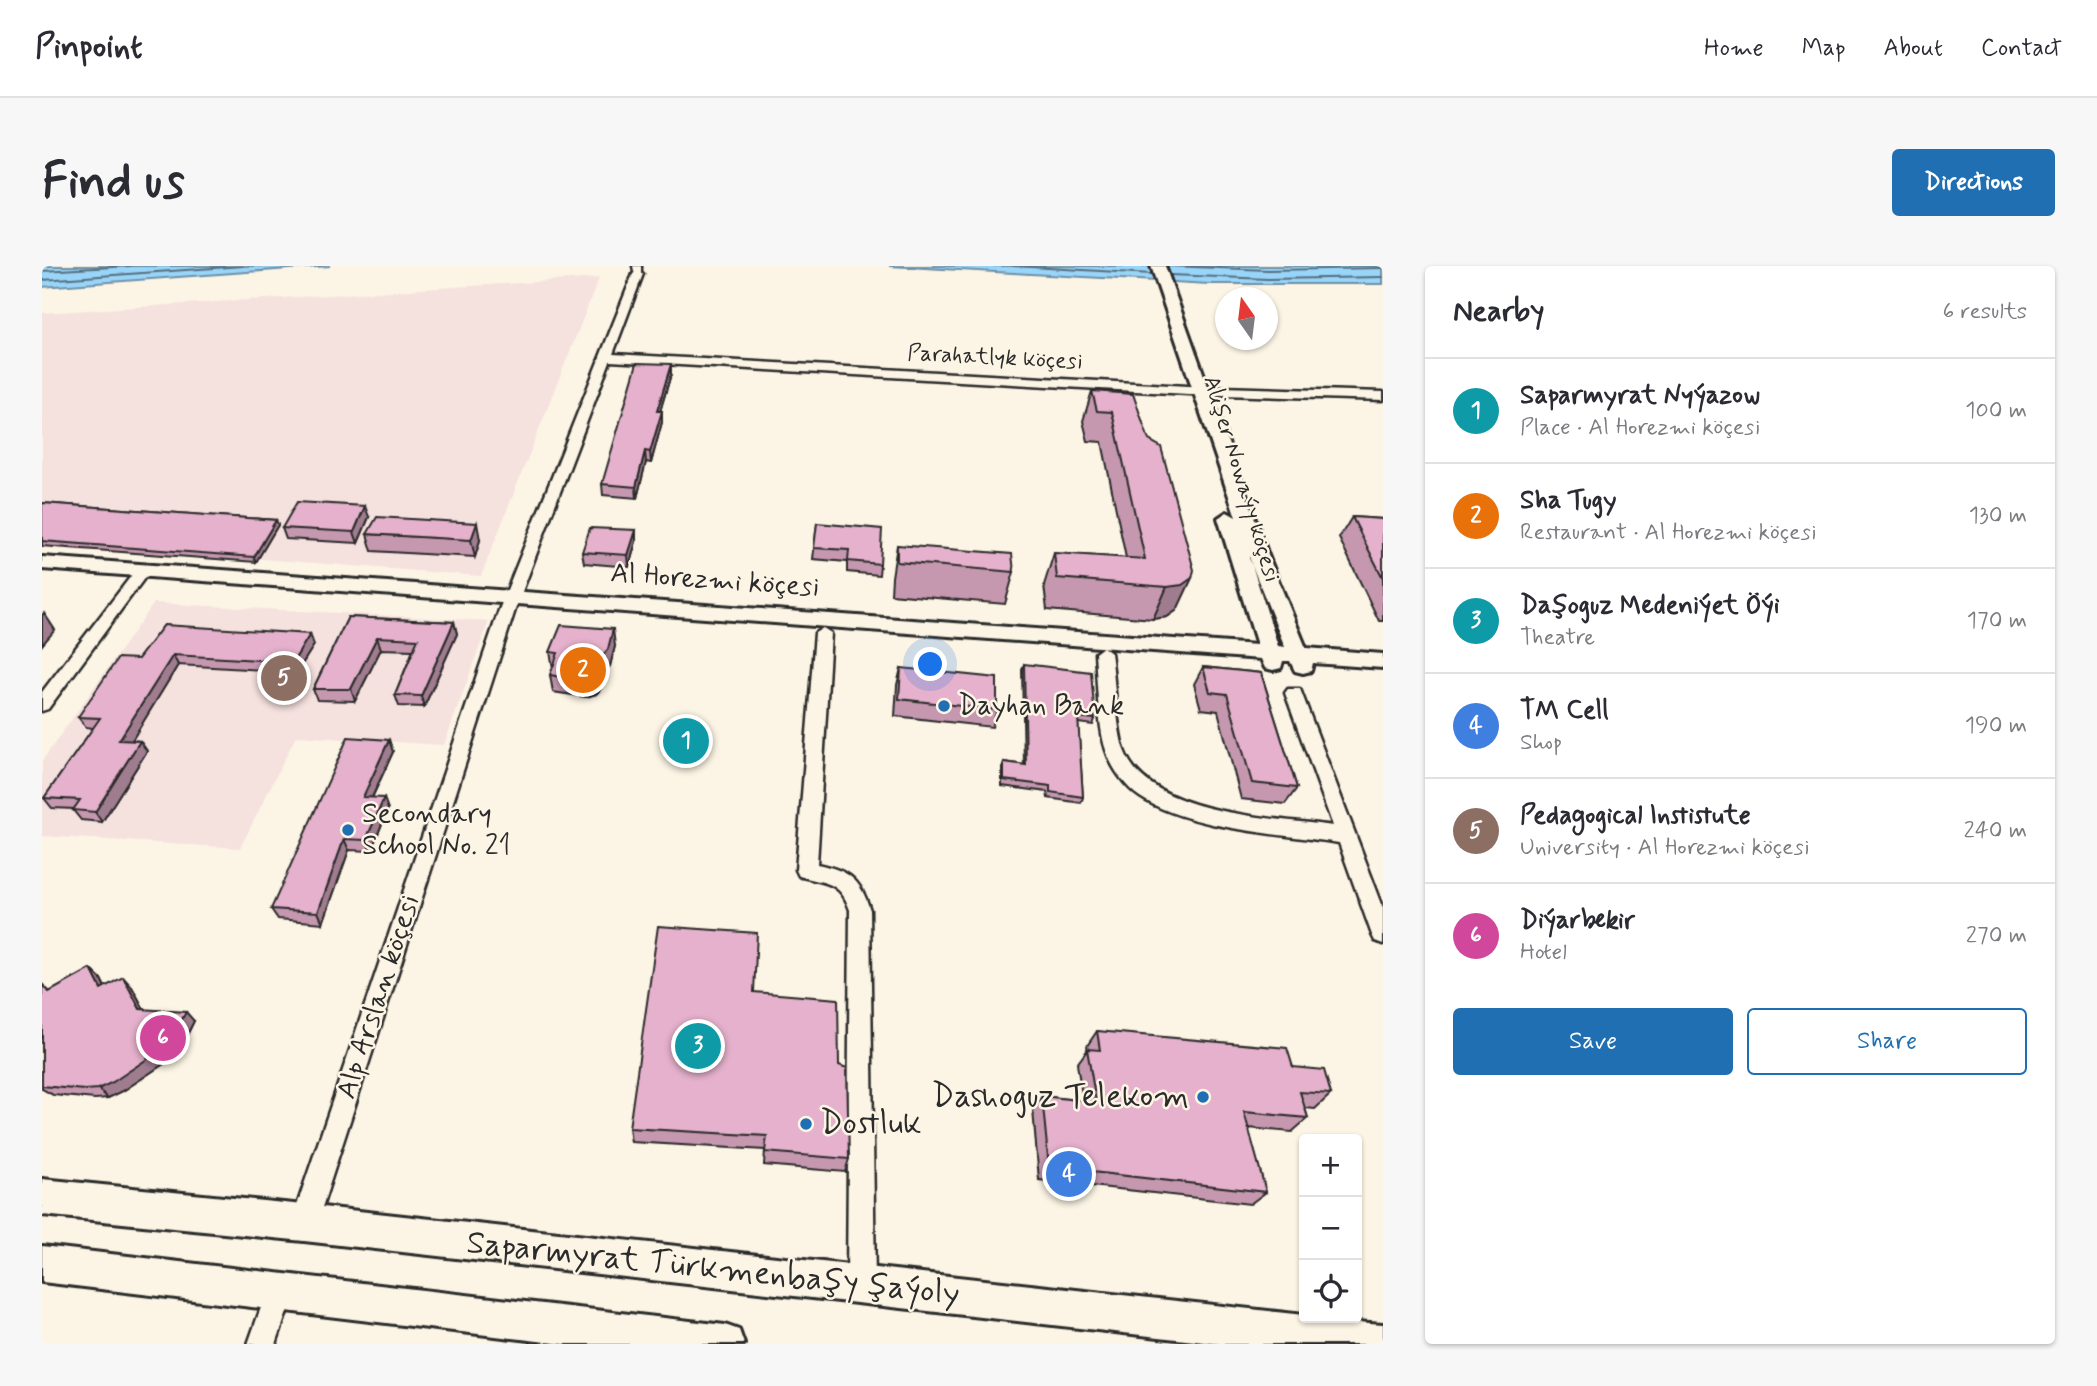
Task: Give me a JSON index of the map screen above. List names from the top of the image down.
{
  "streets": {
    "main road": ["Saparmyrat Türkmenbaşy şaýoly"],
    "street": [
      "Parahatlyk köçesi",
      "Alişer Nowaýy köçesi",
      "Al Horezmi köçesi",
      "Alp Arslan köçesi"
    ]
  },
  "crossings": [
    ["Parahatlyk köçesi", "Alişer Nowaýy köçesi"],
    ["Parahatlyk köçesi", "Alp Arslan köçesi"],
    ["Alişer Nowaýy köçesi", "Al Horezmi köçesi"],
    ["Al Horezmi köçesi", "Alp Arslan köçesi"],
    ["Alp Arslan köçesi", "Saparmyrat Türkmenbaşy şaýoly"]
  ],
  "places": [
    "Dayhan Bank",
    "Secondary School No. 21",
    "Dashoguz Telekom",
    "Dostluk"
  ],
  "north": "top",
  "page": {
    "header": "Pinpoint",
    "nav": [
      "Home",
      "Map",
      "About",
      "Contact"
    ],
    "buttons": [
      "Directions",
      ["Save", "Share"]
    ],
    "title": "Find us",
    "heading": ["Nearby", "6 results"],
    "list": [
      {
        "mark": "1",
        "name": "Saparmyrat Nyýazow",
        "note": "Place · Al Horezmi köçesi",
        "value": "100 m"
      },
      {
        "mark": "2",
        "name": "Sha Tugy",
        "note": "Restaurant · Al Horezmi köçesi",
        "value": "130 m"
      },
      {
        "mark": "3",
        "name": "Daşoguz Medeniýet Öýi",
        "note": "Theatre",
        "value": "170 m"
      },
      {
        "mark": "4",
        "name": "TM Cell",
        "note": "Shop",
        "value": "190 m"
      },
      {
        "mark": "5",
        "name": "Pedagogical Instistute",
        "note": "University · Al Horezmi köçesi",
        "value": "240 m"
      },
      {
        "mark": "6",
        "name": "Diýarbekir",
        "note": "Hotel",
        "value": "270 m"
      }
    ],
    "pins": [
      "2",
      "5",
      "1",
      "6",
      "3",
      "4"
    ],
    "map_buttons": ["+", "−"]
  }
}
